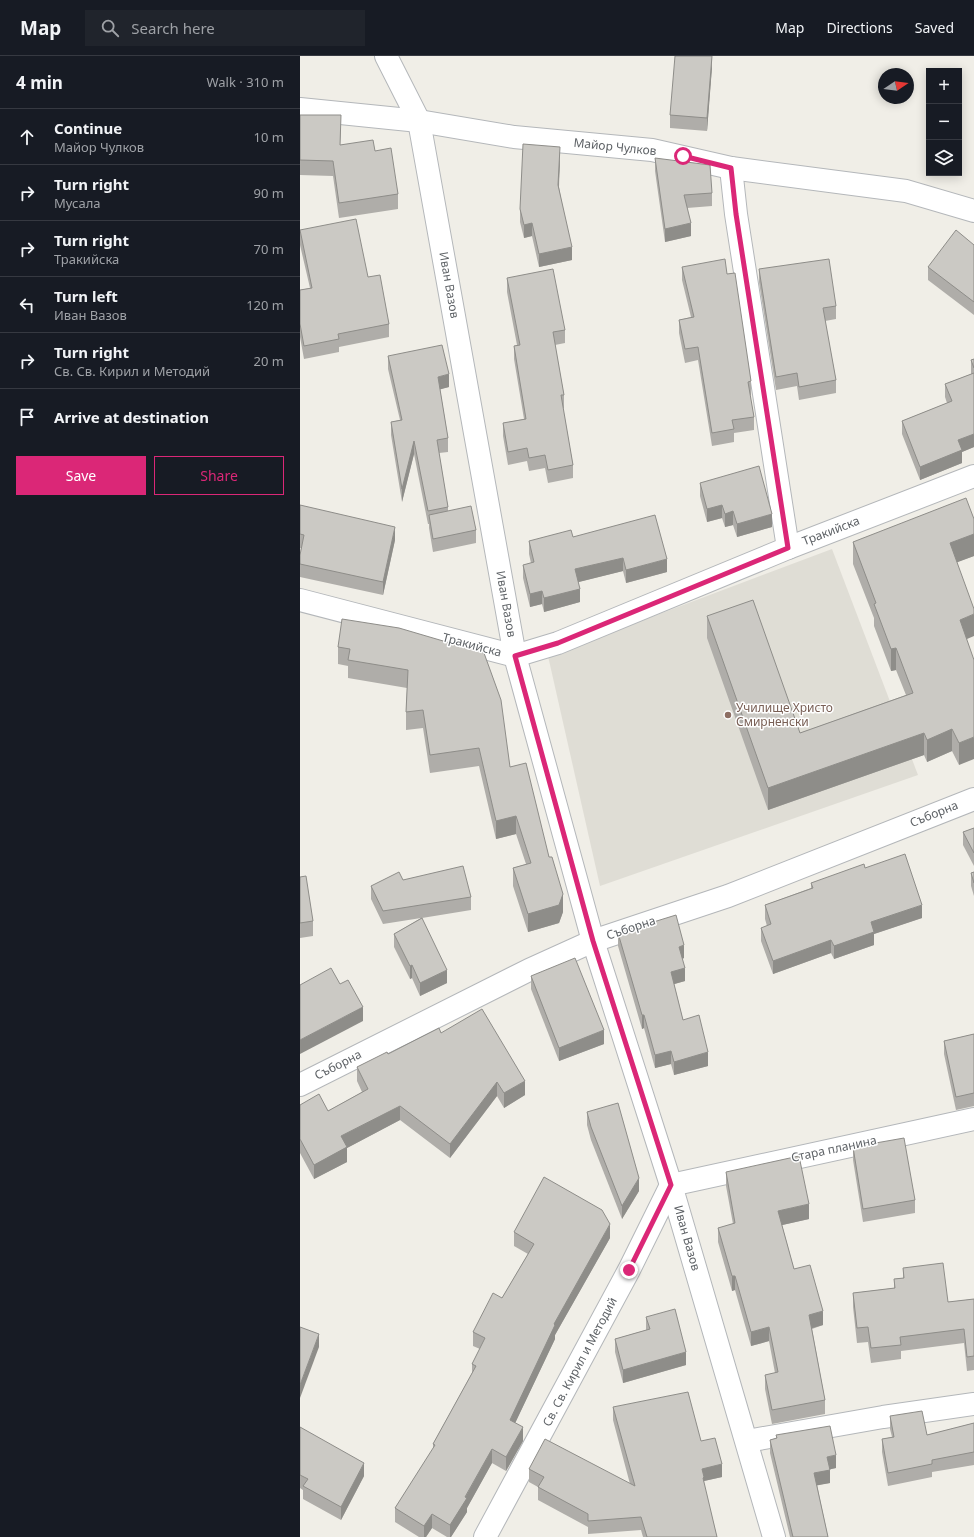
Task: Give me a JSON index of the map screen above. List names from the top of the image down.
{
  "streets": {
    "street": [
      "Майор Чулков",
      "Иван Вазов",
      "Тракийска",
      "Съборна",
      "Стара планина",
      "Св. Св. Кирил и Методий"
    ]
  },
  "crossings": [
    ["Майор Чулков", "Иван Вазов"],
    ["Иван Вазов", "Тракийска"],
    ["Иван Вазов", "Съборна"],
    ["Иван Вазов", "Стара планина"],
    ["Иван Вазов", "Св. Св. Кирил и Методий"],
    ["Стара планина", "Св. Св. Кирил и Методий"]
  ],
  "places": ["Училище Христо Смирненски"],
  "north": "right",
  "page": {
    "header": "Map",
    "search": "Search here",
    "nav": ["Map", "Directions", "Saved"],
    "heading": ["4 min", "Walk · 310 m"],
    "map_buttons": ["+", "−"],
    "list": [
      ["Continue", "Майор Чулков", "10 m"],
      ["Turn right", "Мусала", "90 m"],
      ["Turn right", "Тракийска", "70 m"],
      ["Turn left", "Иван Вазов", "120 m"],
      ["Turn right", "Св. Св. Кирил и Методий", "20 m"],
      "Arrive at destination"
    ],
    "buttons": ["Save", "Share"]
  }
}
